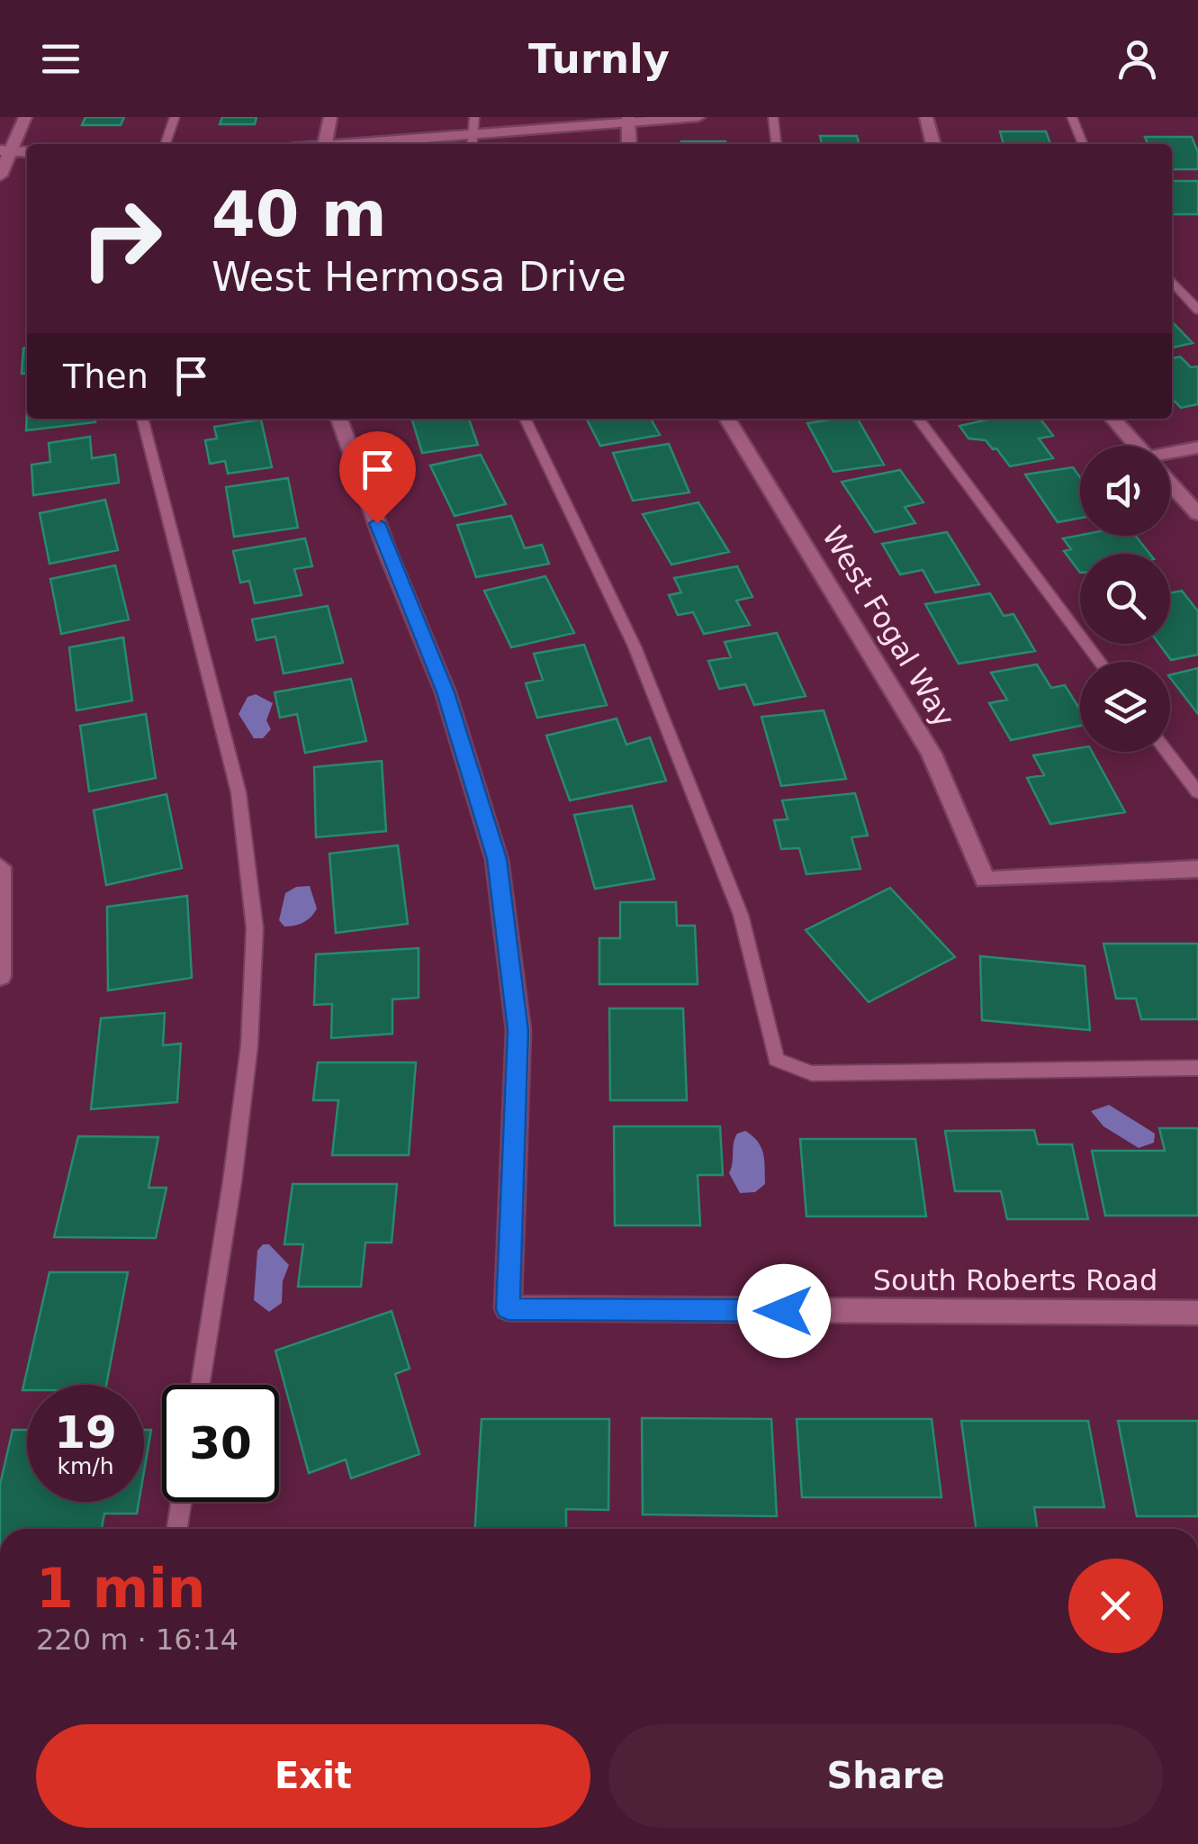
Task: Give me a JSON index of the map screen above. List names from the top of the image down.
{
  "streets": {
    "street": ["West Fogal Way", "South Roberts Road"]
  },
  "page": {
    "header": "Turnly",
    "turn": ["40 m", "West Hermosa Drive"],
    "then": "Then",
    "speed": "19 km/h",
    "limit": "30",
    "heading": ["1 min", "220 m · 16:14"],
    "buttons": ["Exit", "Share"]
  }
}
